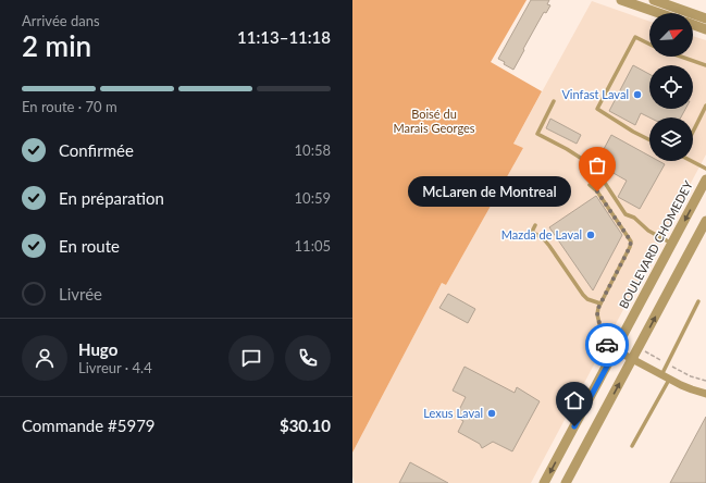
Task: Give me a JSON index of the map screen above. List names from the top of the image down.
{
  "streets": {
    "street": ["BOULEVARD CHOMEDEY"]
  },
  "parks": ["Boisé du Marais Georges"],
  "places": [
    "Vinfast Laval",
    "McLaren de Montreal",
    "Mazda de Laval",
    "Lexus Laval"
  ],
  "north": "top right",
  "page": {
    "heading": ["2 min", "Arrivée dans", "11:13–11:18"],
    "panel": [
      "Hugo",
      "Livreur · 4.4",
      "Commande #5979",
      "$30.10"
    ],
    "bar": "En route · 70 m",
    "list": [
      ["Confirmée", "10:58"],
      ["En préparation", "10:59"],
      ["En route", "11:05"],
      "Livrée"
    ],
    "bubble": "McLaren de Montreal"
  }
}
